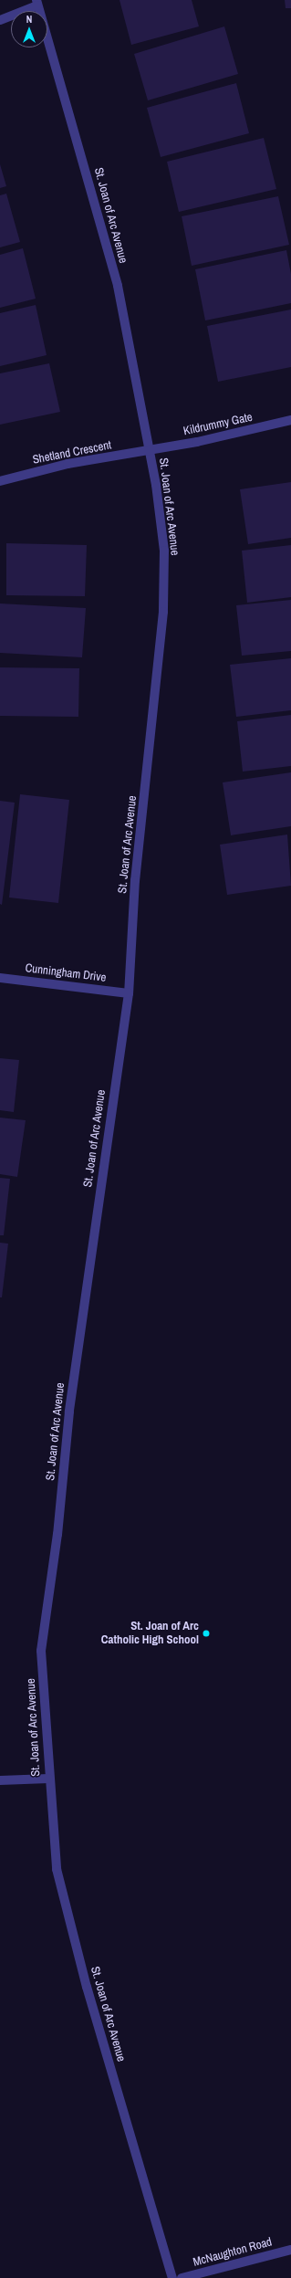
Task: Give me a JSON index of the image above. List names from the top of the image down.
{
  "streets": {
    "street": [
      "St. Joan of Arc Avenue",
      "Kildrummy Gate",
      "Shetland Crescent",
      "Cunningham Drive",
      "McNaughton Road"
    ]
  },
  "crossings": [
    ["St. Joan of Arc Avenue", "Kildrummy Gate"],
    ["St. Joan of Arc Avenue", "Shetland Crescent"],
    ["St. Joan of Arc Avenue", "Cunningham Drive"],
    ["Kildrummy Gate", "Shetland Crescent"]
  ],
  "places": ["St. Joan of Arc Catholic High School"],
  "north": "top"
}
